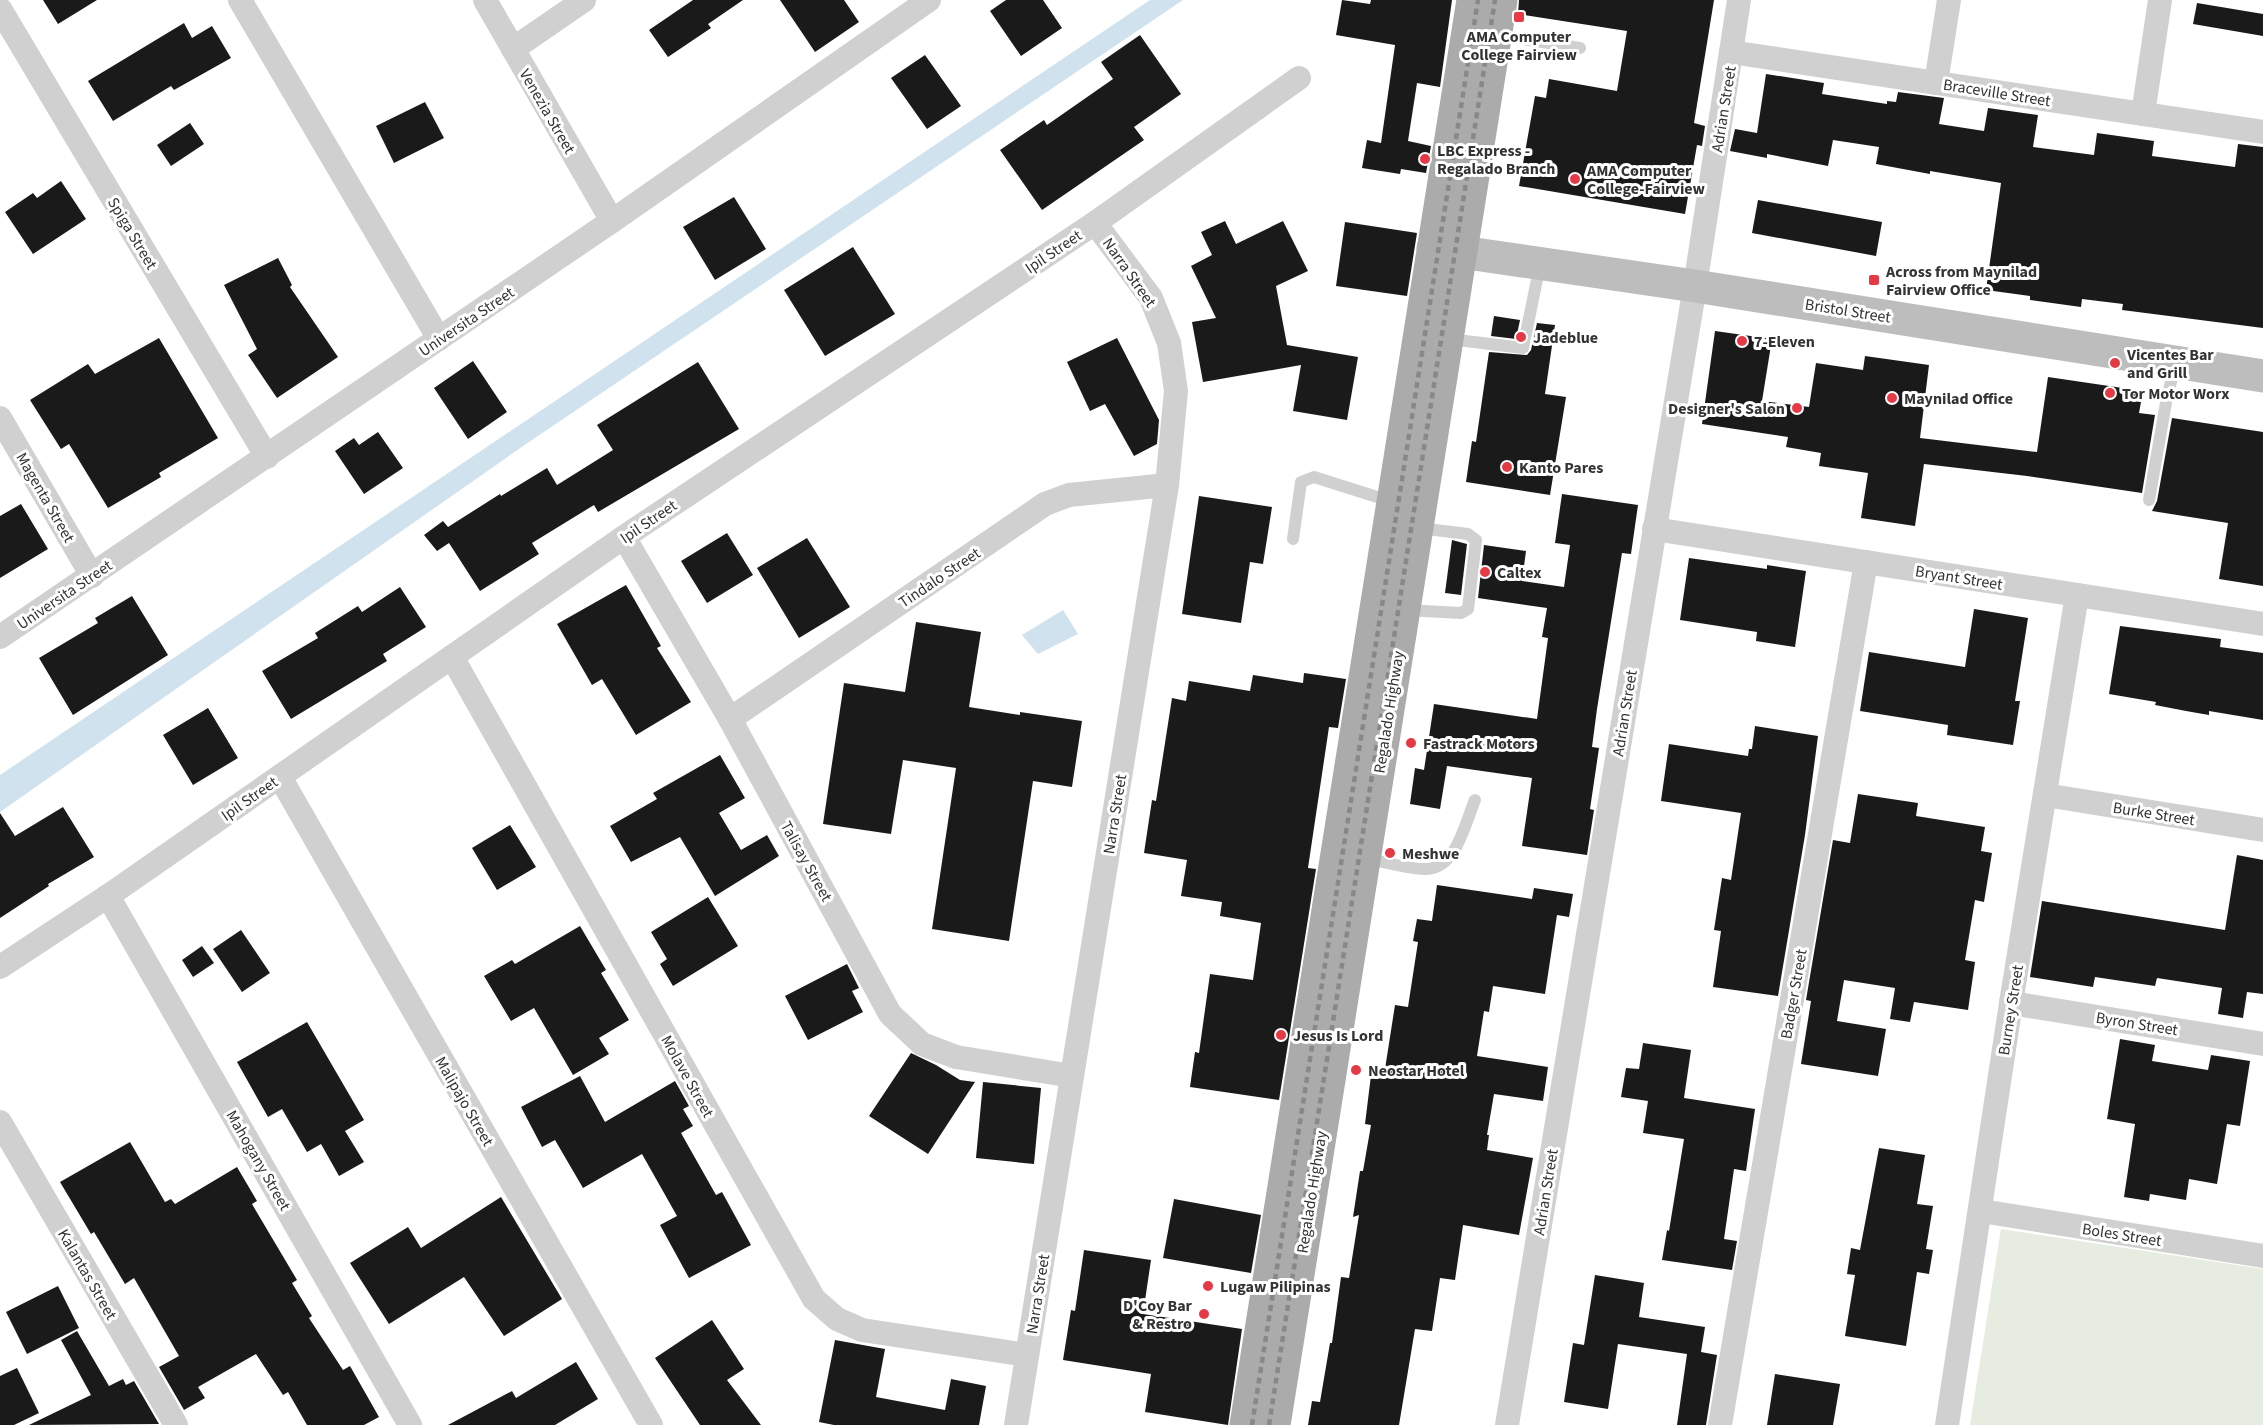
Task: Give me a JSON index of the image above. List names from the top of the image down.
{
  "streets": {
    "main road": ["Regalado Highway"],
    "street": [
      "Braceville Street",
      "Adrian Street",
      "Venezia Street",
      "Spiga Street",
      "Ipil Street",
      "Narra Street",
      "Bristol Street",
      "Universita Street",
      "Magenta Street",
      "Tindalo Street",
      "Bryant Street",
      "Burke Street",
      "Talisay Street",
      "Badger Street",
      "Burney Street",
      "Byron Street",
      "Molave Street",
      "Malipajo Street",
      "Mahogany Street",
      "Boles Street",
      "Kalantas Street"
    ]
  },
  "crossings": [
    ["Braceville Street", "Adrian Street"],
    ["Adrian Street", "Bristol Street"],
    ["Adrian Street", "Bryant Street"],
    ["Venezia Street", "Universita Street"],
    ["Spiga Street", "Universita Street"],
    ["Ipil Street", "Narra Street"],
    ["Ipil Street", "Talisay Street"],
    ["Ipil Street", "Molave Street"],
    ["Ipil Street", "Malipajo Street"],
    ["Ipil Street", "Mahogany Street"],
    ["Narra Street", "Tindalo Street"],
    ["Narra Street", "Talisay Street"],
    ["Narra Street", "Molave Street"],
    ["Bristol Street", "Regalado Highway"],
    ["Universita Street", "Magenta Street"],
    ["Tindalo Street", "Talisay Street"],
    ["Bryant Street", "Badger Street"],
    ["Bryant Street", "Burney Street"],
    ["Burke Street", "Burney Street"],
    ["Burney Street", "Byron Street"],
    ["Burney Street", "Boles Street"]
  ],
  "places": {
    "transit": ["AMA Computer College Fairview", "Across from Maynilad Fairview Office"],
    "other": [
      "LBC Express - Regalado Branch",
      "AMA Computer College-Fairview",
      "Jadeblue",
      "7-Eleven",
      "Vicentes Bar and Grill",
      "Tor Motor Worx",
      "Maynilad Office",
      "Designer's Salon",
      "Kanto Pares",
      "Caltex",
      "Fastrack Motors",
      "Meshwe",
      "Jesus Is Lord",
      "Neostar Hotel",
      "Lugaw Pilipinas",
      "D'Coy Bar & Restro"
    ]
  }
}
